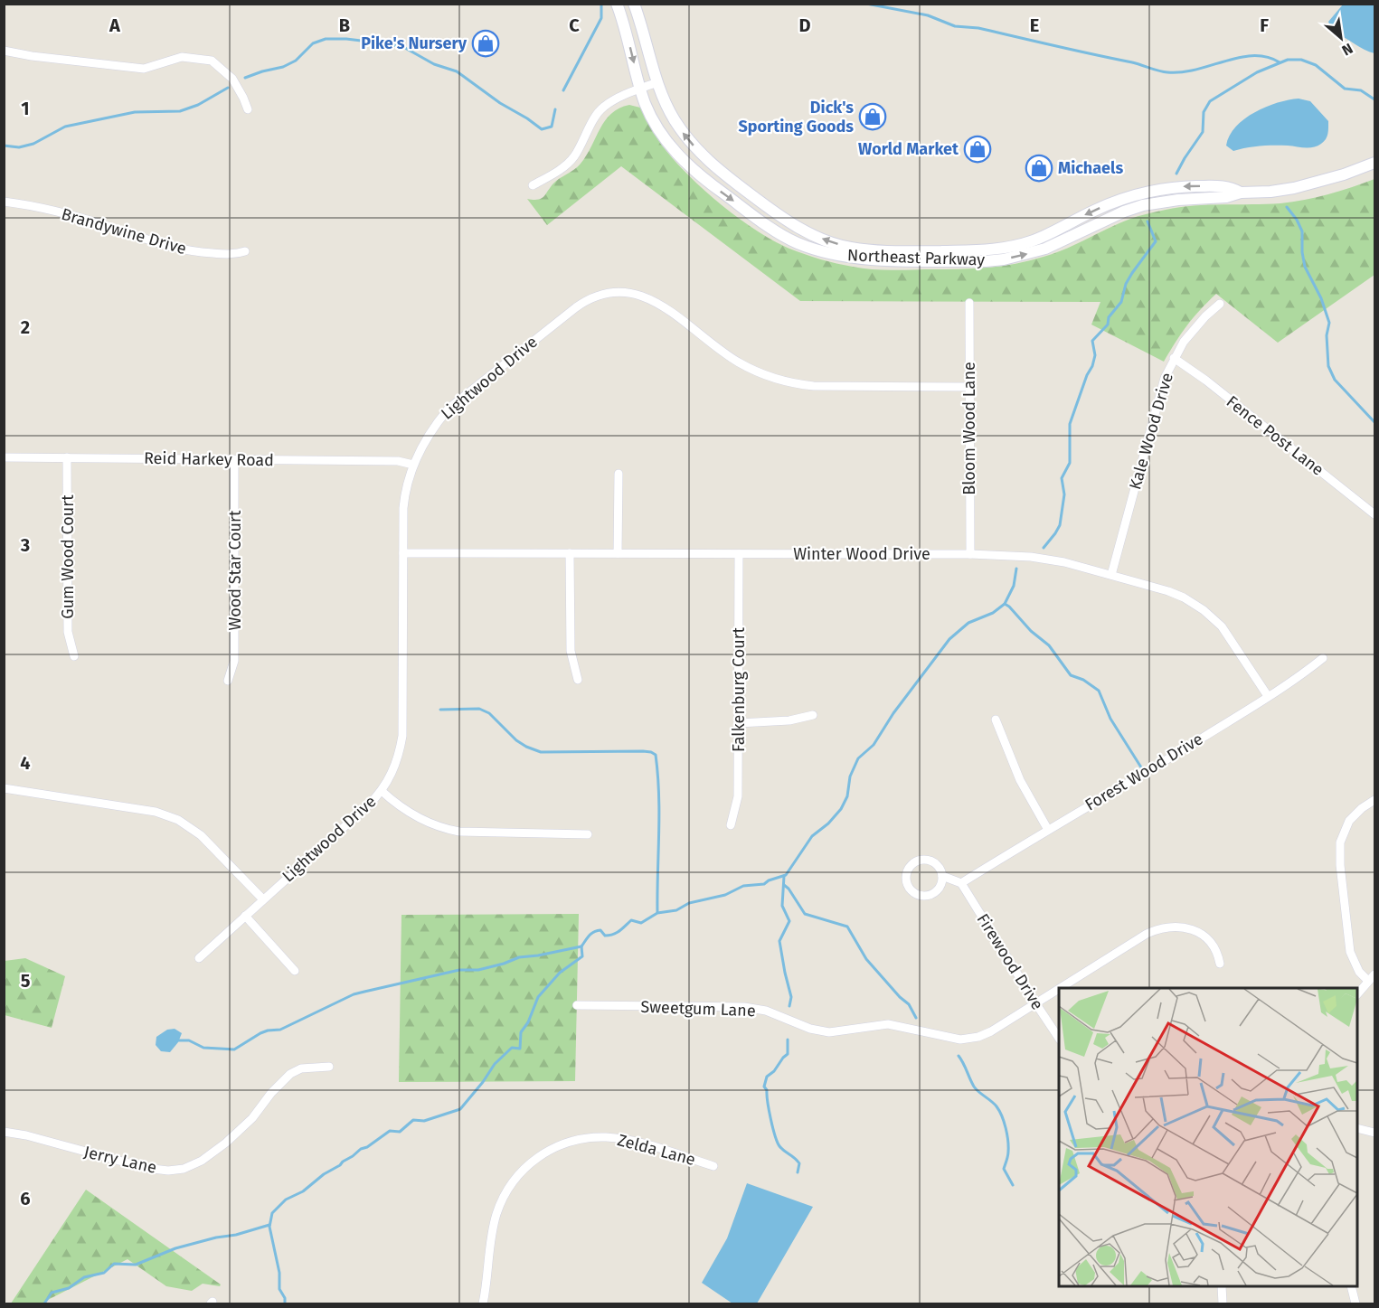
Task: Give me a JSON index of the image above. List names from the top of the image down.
{
  "streets": {
    "street": [
      "Brandywine Drive",
      "Northeast Parkway",
      "Lightwood Drive",
      "Bloom Wood Lane",
      "Kale Wood Drive",
      "Fence Post Lane",
      "Reid Harkey Road",
      "Winter Wood Drive",
      "Gum Wood Court",
      "Wood Star Court",
      "Falkenburg Court",
      "Forest Wood Drive",
      "Firewood Drive",
      "Sweetgum Lane",
      "Zelda Lane",
      "Jerry Lane"
    ]
  },
  "crossings": [
    ["Lightwood Drive", "Bloom Wood Lane"],
    ["Lightwood Drive", "Reid Harkey Road"],
    ["Lightwood Drive", "Winter Wood Drive"],
    ["Bloom Wood Lane", "Winter Wood Drive"],
    ["Kale Wood Drive", "Fence Post Lane"],
    ["Kale Wood Drive", "Winter Wood Drive"],
    ["Reid Harkey Road", "Gum Wood Court"],
    ["Reid Harkey Road", "Wood Star Court"],
    ["Winter Wood Drive", "Falkenburg Court"],
    ["Winter Wood Drive", "Forest Wood Drive"],
    ["Forest Wood Drive", "Firewood Drive"],
    ["Firewood Drive", "Sweetgum Lane"]
  ],
  "places": {
    "shop": [
      "Pike's Nursery",
      "Dick's Sporting Goods",
      "World Market",
      "Michaels"
    ]
  },
  "north": "bottom right",
  "grid": {
    "columns": [
      "A",
      "B",
      "C",
      "D",
      "E",
      "F"
    ],
    "rows": [
      "1",
      "2",
      "3",
      "4",
      "5",
      "6"
    ]
  }
}
